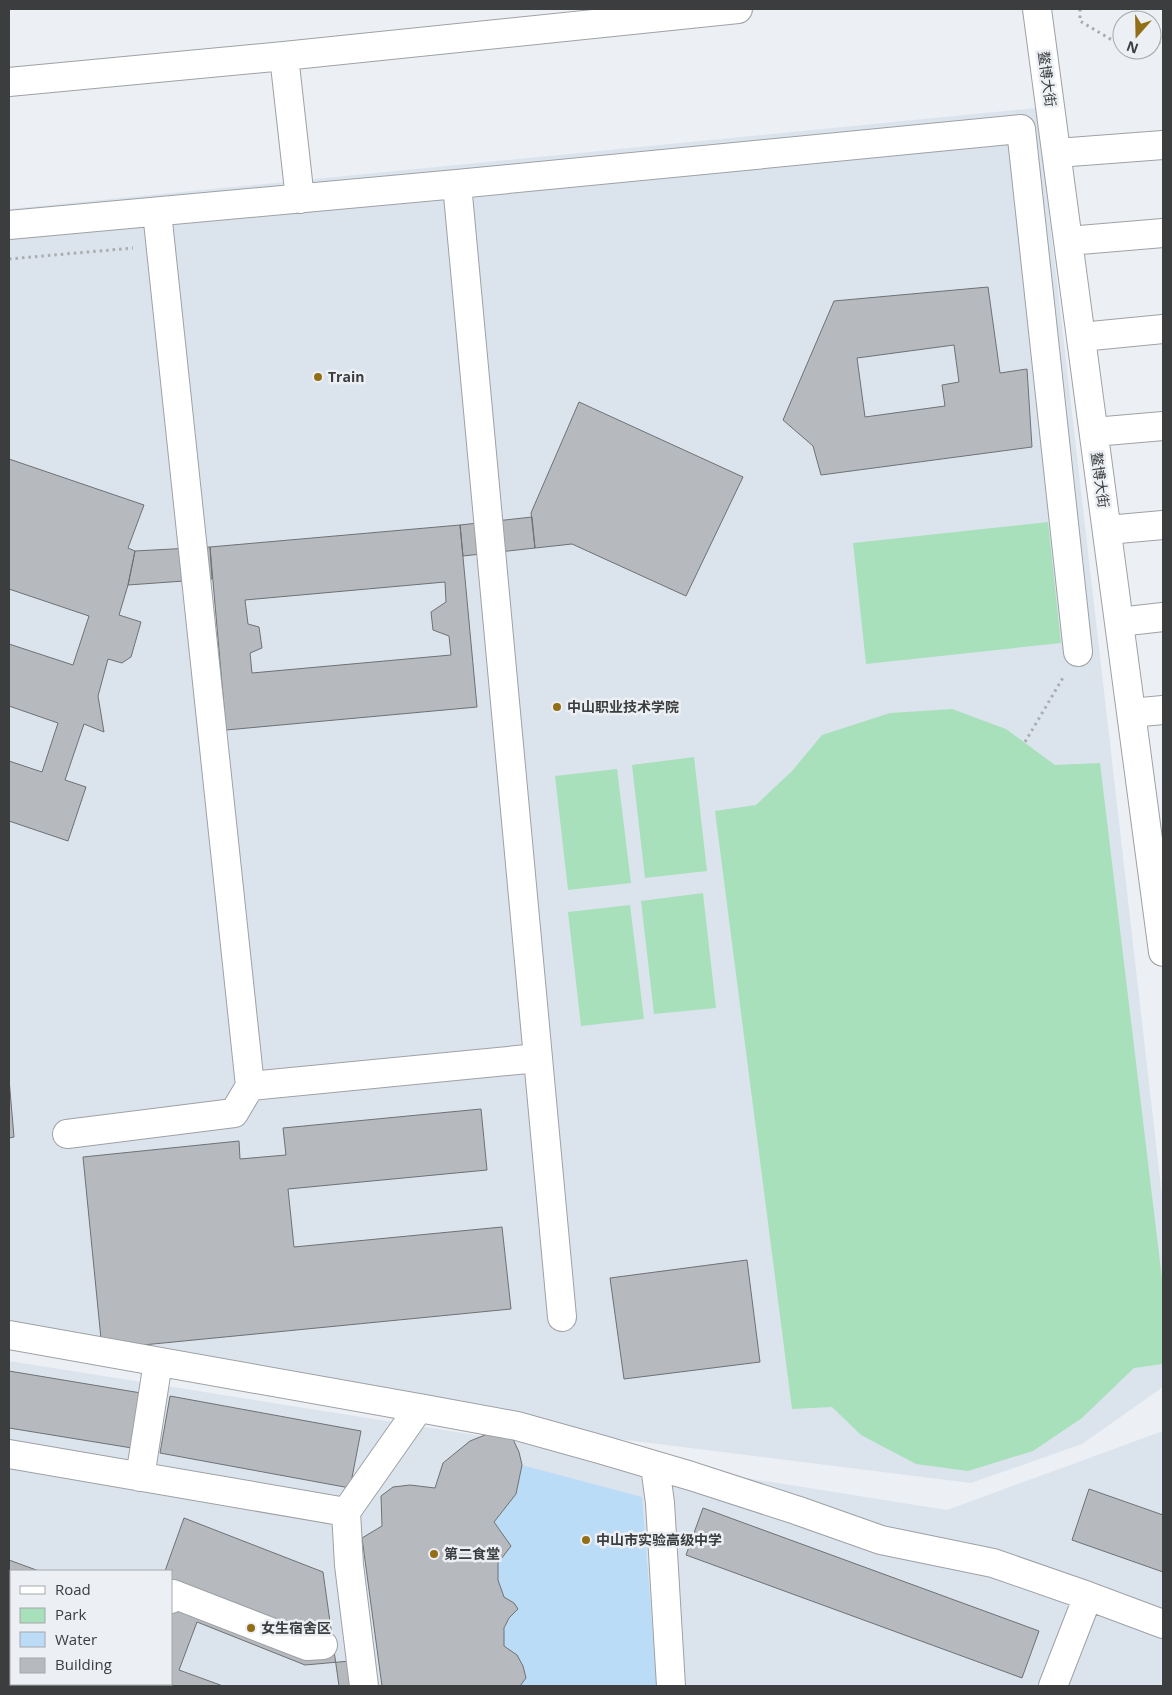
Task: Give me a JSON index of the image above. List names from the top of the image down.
{
  "streets": {
    "street": ["鳌博大街"]
  },
  "places": [
    "Train",
    "中山职业技术学院",
    "中山市实验高级中学",
    "第二食堂",
    "女生宿舍区"
  ],
  "legend": [
    "Road",
    "Park",
    "Water",
    "Building"
  ],
  "north": "bottom"
}
